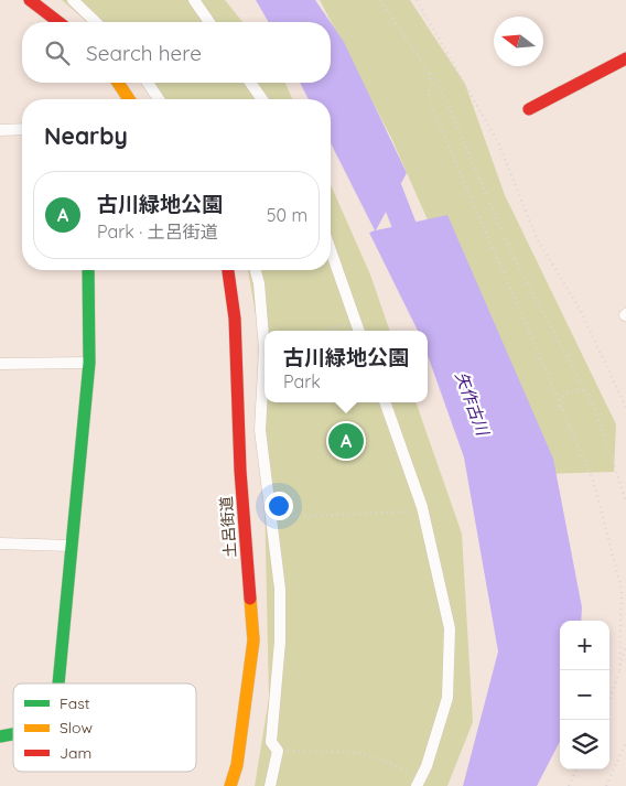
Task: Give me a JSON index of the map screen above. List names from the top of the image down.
{
  "streets": {
    "street": ["土呂街道"]
  },
  "water": ["矢作古川"],
  "legend": ["Fast", "Slow", "Jam"],
  "north": "left",
  "page": {
    "search": "Search here",
    "heading": "Nearby",
    "list": [
      {
        "mark": "A",
        "name": "古川緑地公園",
        "note": "Park · 土呂街道",
        "value": "50 m"
      }
    ],
    "popup": ["古川緑地公園", "Park"],
    "pins": "A",
    "map_buttons": ["+", "−"]
  }
}
